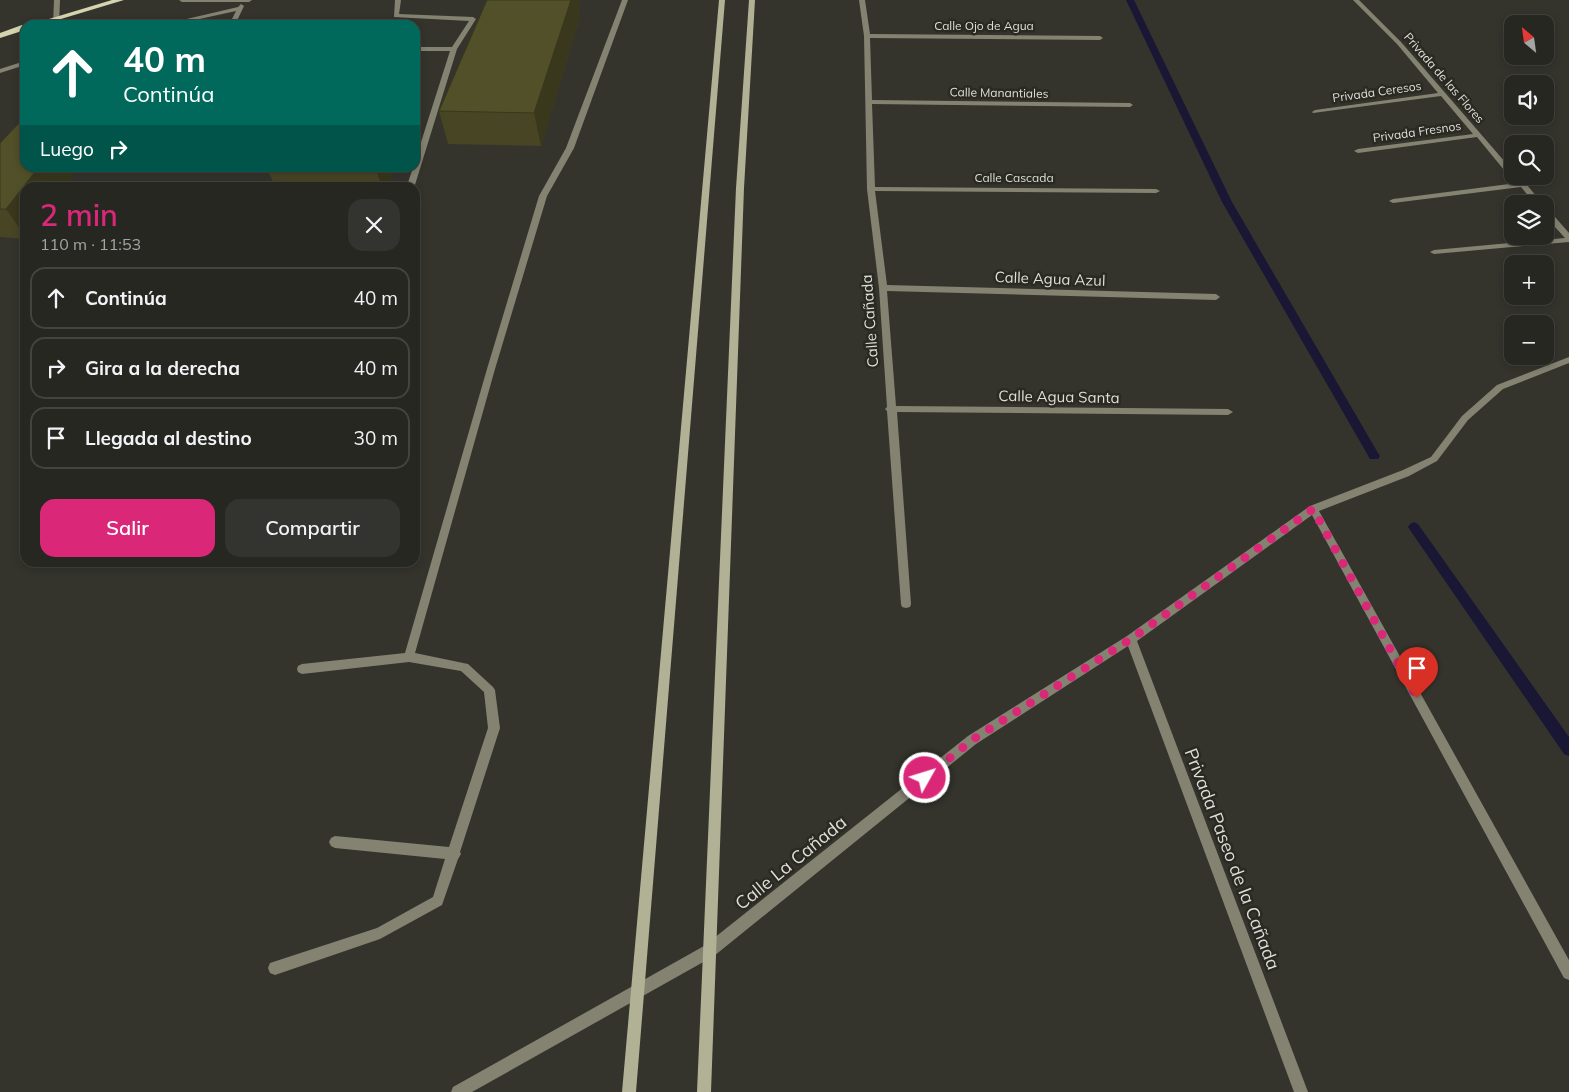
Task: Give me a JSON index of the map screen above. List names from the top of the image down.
{
  "streets": {
    "street": [
      "Calle Ojo de Agua",
      "Privada de las Flores",
      "Privada Ceresos",
      "Calle Manantiales",
      "Privada Fresnos",
      "Calle Cascada",
      "Calle Agua Azul",
      "Calle Cañada",
      "Calle Agua Santa",
      "Privada Paseo de la Cañada",
      "Calle La Cañada"
    ]
  },
  "crossings": [
    ["Calle Ojo de Agua", "Calle Cañada"],
    ["Privada de las Flores", "Privada Ceresos"],
    ["Privada de las Flores", "Privada Fresnos"],
    ["Calle Manantiales", "Calle Cañada"],
    ["Calle Cascada", "Calle Cañada"],
    ["Calle Agua Azul", "Calle Cañada"],
    ["Calle Cañada", "Calle Agua Santa"],
    ["Privada Paseo de la Cañada", "Calle La Cañada"]
  ],
  "north": "top left",
  "page": {
    "map_buttons": ["+", "−"],
    "turn": ["40 m", "Continúa"],
    "then": "Luego",
    "heading": ["2 min", "110 m · 11:53"],
    "list": [
      {
        "name": "Continúa",
        "value": "40 m"
      },
      {
        "name": "Gira a la derecha",
        "value": "40 m"
      },
      {
        "name": "Llegada al destino",
        "value": "30 m"
      }
    ],
    "buttons": ["Salir", "Compartir"]
  }
}
